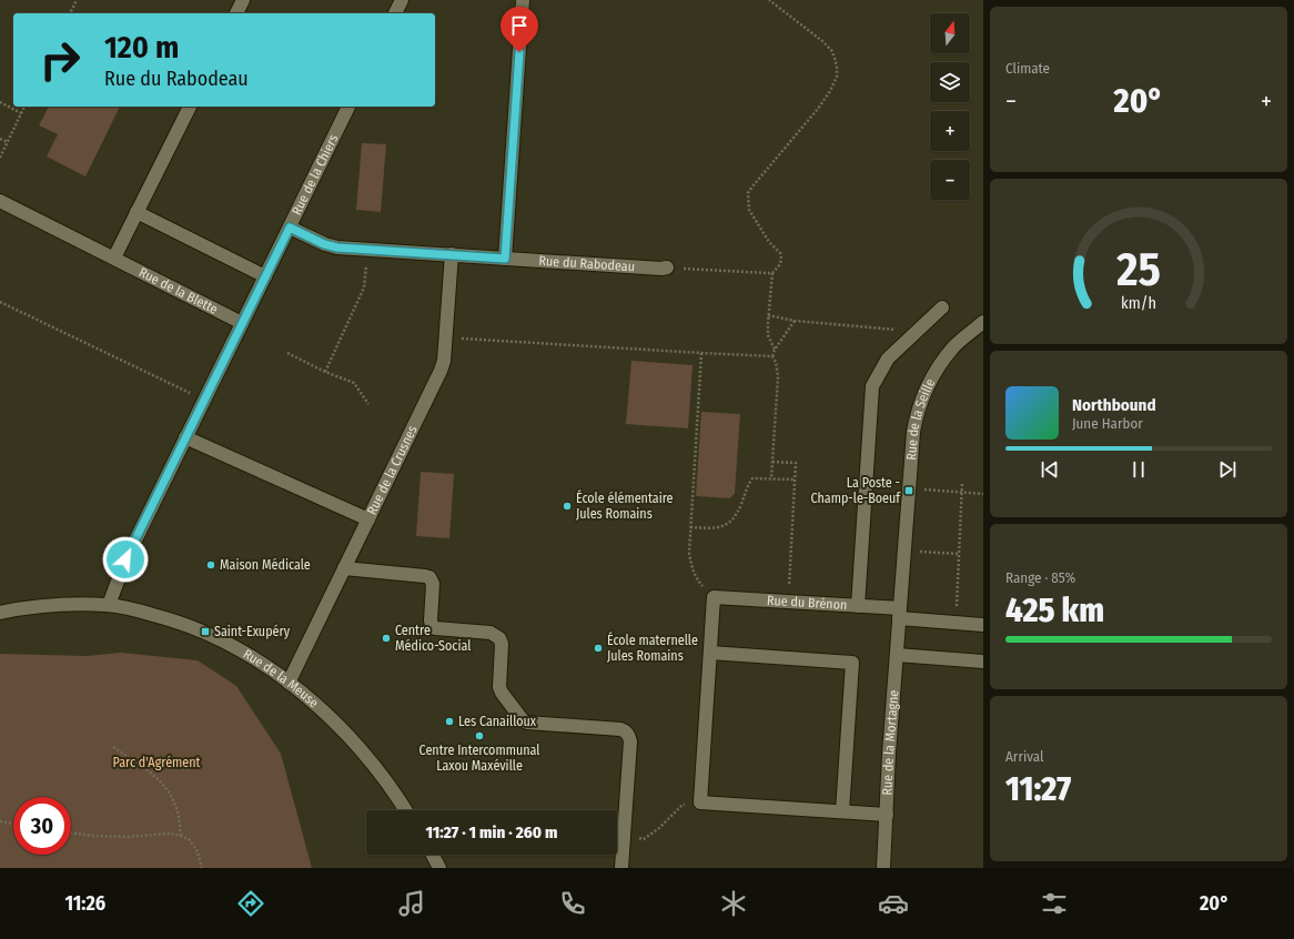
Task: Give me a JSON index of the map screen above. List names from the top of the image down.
{
  "streets": {
    "street": [
      "Rue de la Chiers",
      "Rue du Rabodeau",
      "Rue de la Blette",
      "Rue de la Seille",
      "Rue de la Crusnes",
      "Rue du Brénon",
      "Rue de la Meuse",
      "Rue de la Mortagne"
    ]
  },
  "crossings": [
    ["Rue de la Chiers", "Rue du Rabodeau"],
    ["Rue de la Chiers", "Rue de la Blette"],
    ["Rue de la Chiers", "Rue de la Crusnes"],
    ["Rue de la Chiers", "Rue de la Meuse"],
    ["Rue du Rabodeau", "Rue de la Crusnes"],
    ["Rue de la Seille", "Rue du Brénon"],
    ["Rue de la Seille", "Rue de la Mortagne"],
    ["Rue du Brénon", "Rue de la Mortagne"]
  ],
  "parks": ["Parc d'Agrément"],
  "places": {
    "transit": ["La Poste - Champ-le-Boeuf", "Saint-Exupéry"],
    "other": [
      "École élémentaire Jules Romains",
      "Maison Médicale",
      "Centre Médico-Social",
      "École maternelle Jules Romains",
      "Les Canailloux",
      "Centre Intercommunal Laxou Maxéville"
    ]
  },
  "north": "top",
  "page": {
    "tile": [
      "Climate",
      ["Range · 85%", "425 km"],
      ["Arrival", "11:27"]
    ],
    "map_buttons": ["+", "−"],
    "turn": ["120 m", "Rue du Rabodeau"],
    "heat": ["−", "20°", "+"],
    "song": ["Northbound", "June Harbor"],
    "limit": "30",
    "trip": "11:27 · 1 min · 260 m",
    "tabs": ["11:26", "20°"],
    "gauge": ["25", "km/h"]
  }
}
